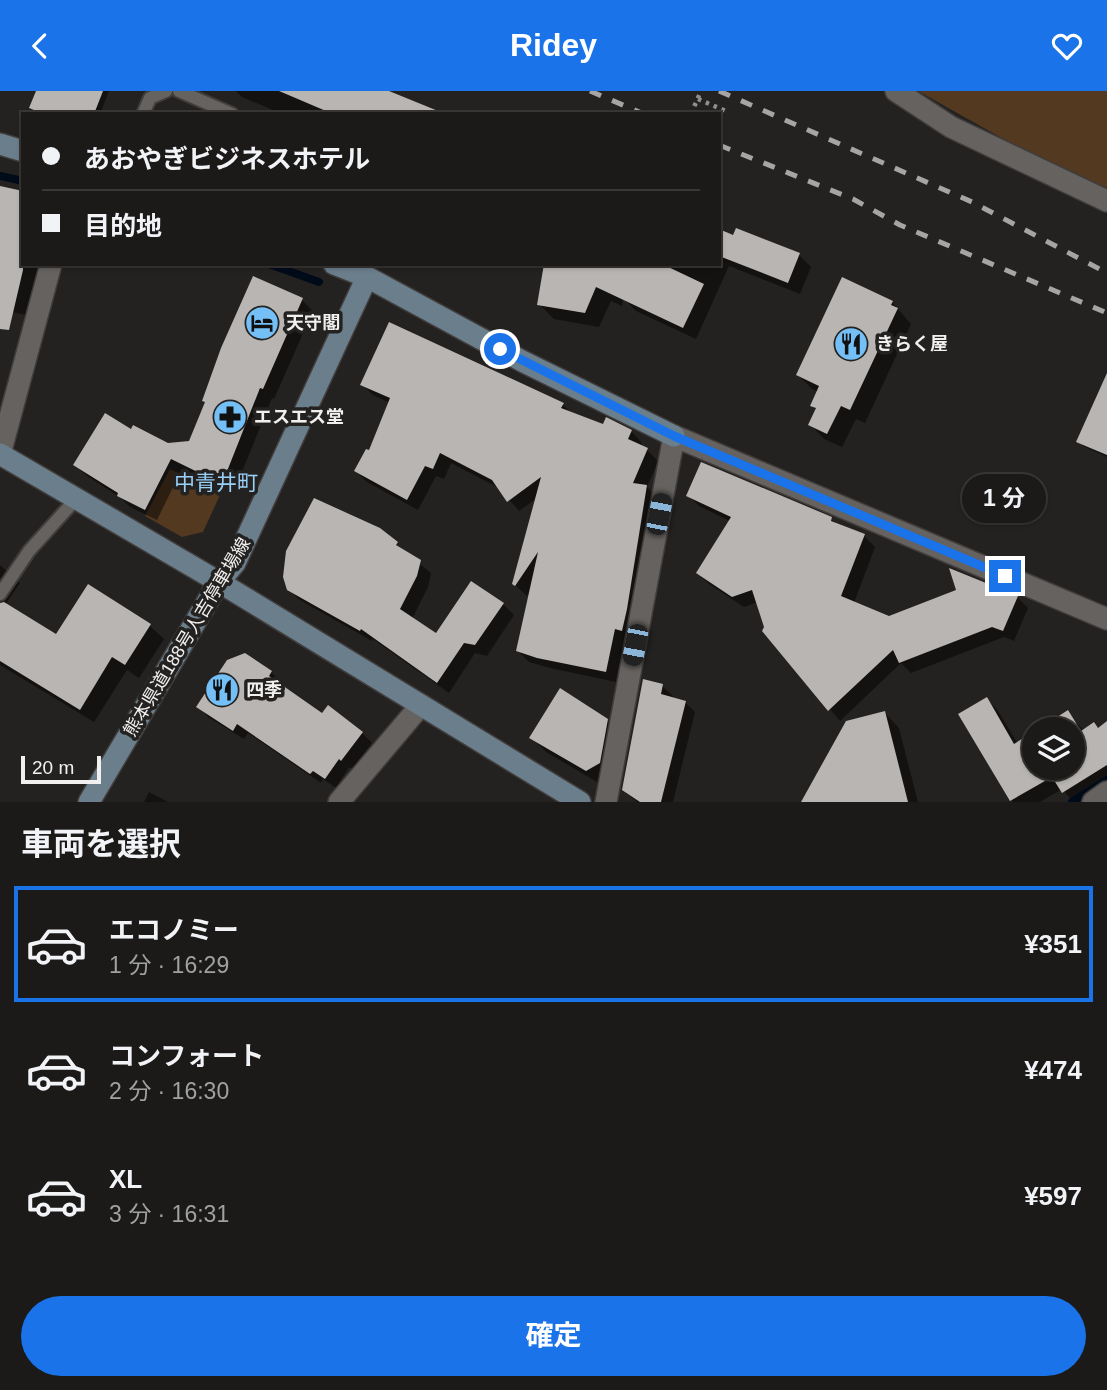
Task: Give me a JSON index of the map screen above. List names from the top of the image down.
{
  "streets": {
    "street": ["熊本県道188号人吉停車場線"]
  },
  "districts": ["中青井町"],
  "places": {
    "hotel": ["天守閣"],
    "restaurant": ["きらく屋", "四季"],
    "pharmacy": ["エスエス堂"]
  },
  "scale_bar": "20 m",
  "page": {
    "header": "Ridey",
    "banner": ["あおやぎビジネスホテル", "目的地"],
    "bubble": "1 分",
    "scale": "20 m",
    "heading": "車両を選択",
    "list": [
      {
        "name": "エコノミー",
        "note": "1 分 · 16:29",
        "value": "¥351"
      },
      {
        "name": "コンフォート",
        "note": "2 分 · 16:30",
        "value": "¥474"
      },
      {
        "name": "XL",
        "note": "3 分 · 16:31",
        "value": "¥597"
      }
    ],
    "buttons": "確定"
  }
}
